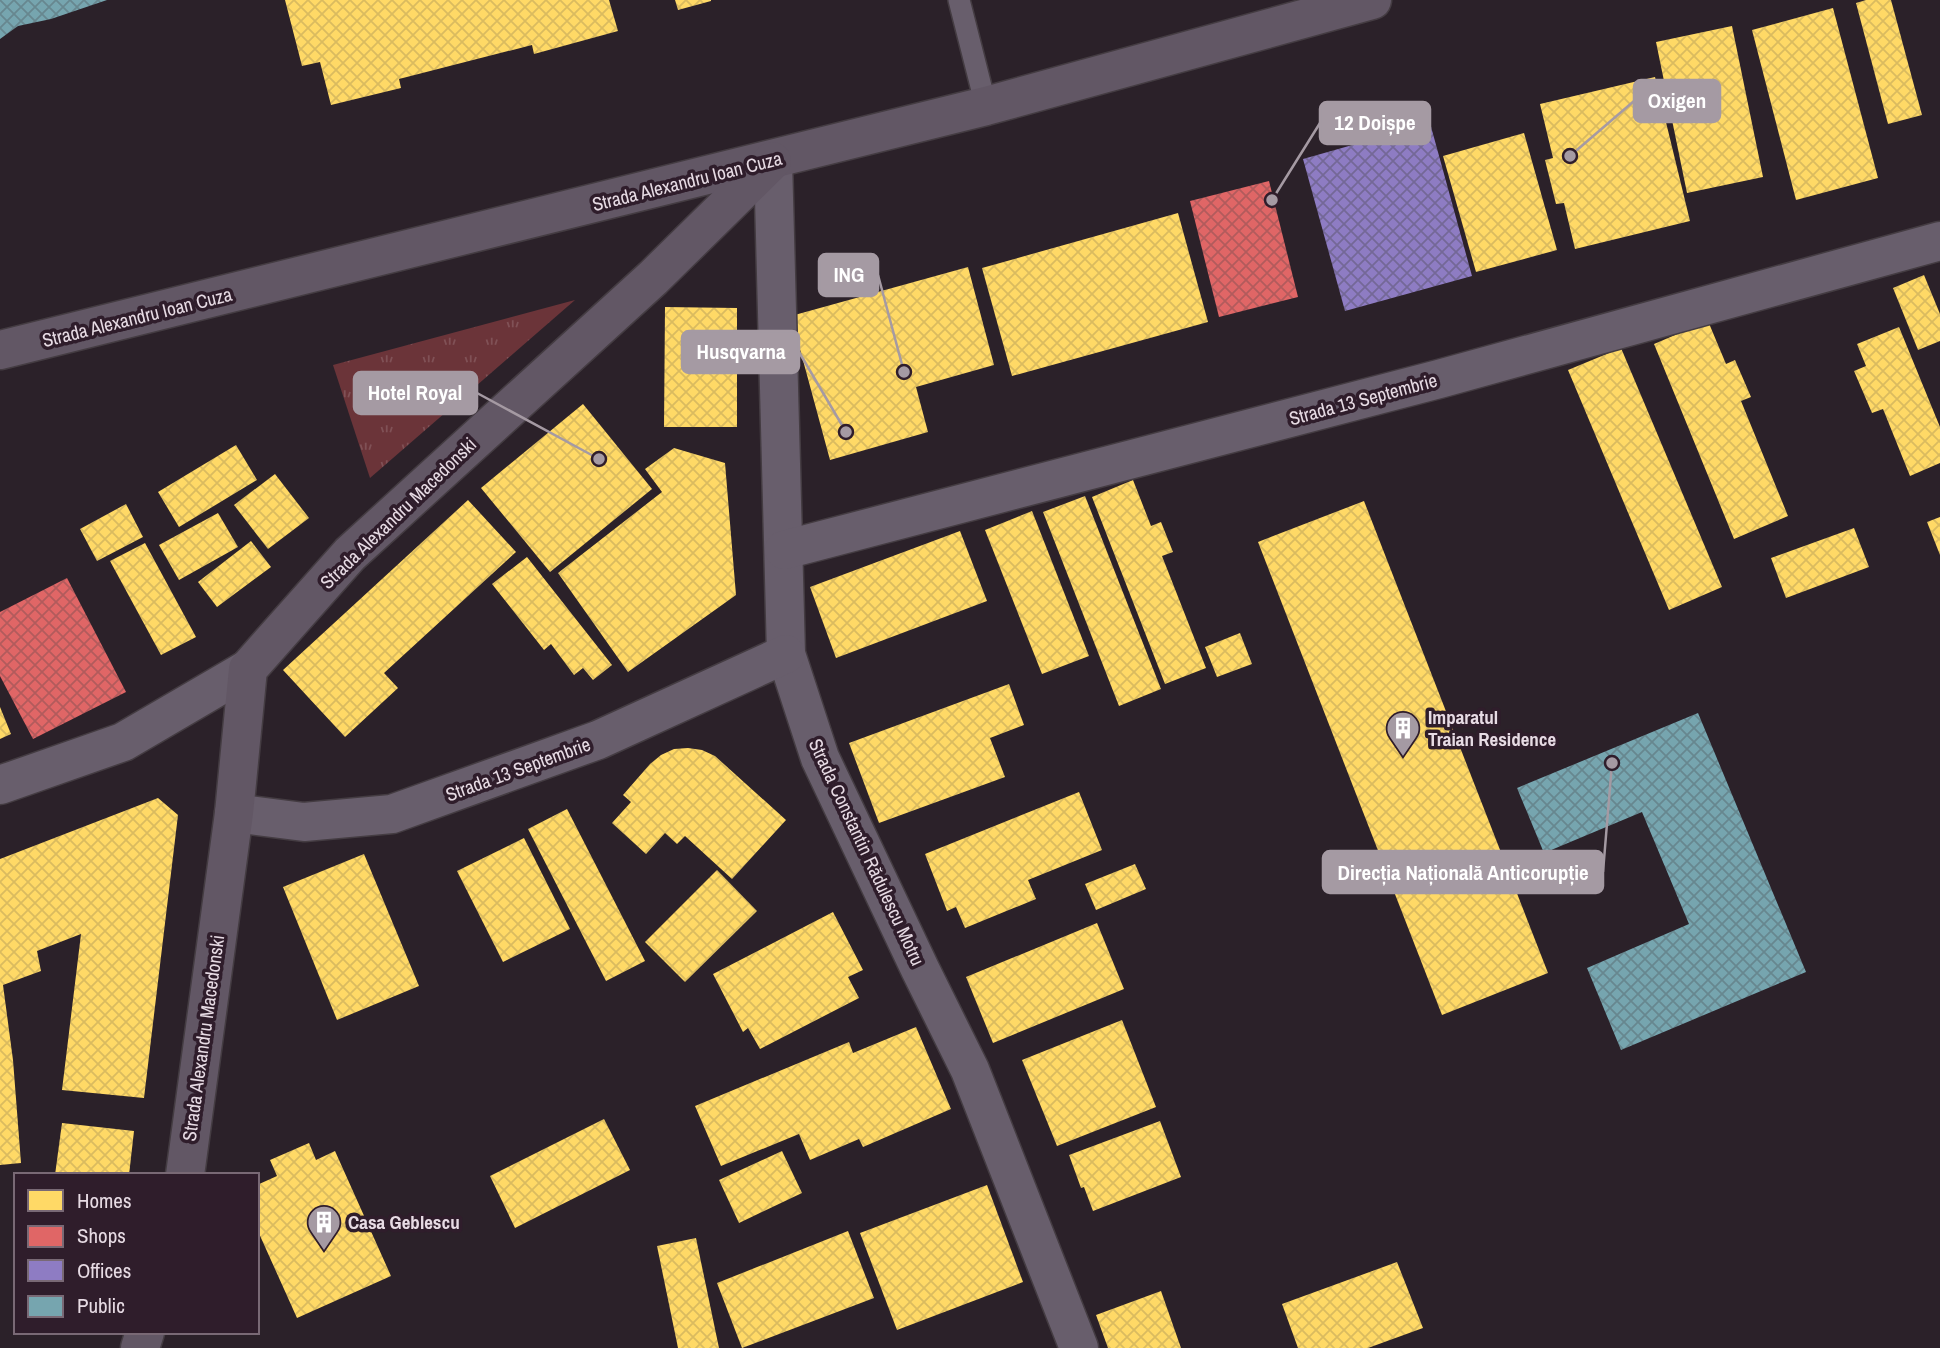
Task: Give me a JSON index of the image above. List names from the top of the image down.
{
  "streets": {
    "main road": ["Strada Alexandru Ioan Cuza", "Strada Alexandru Macedonski"],
    "street": ["Strada 13 Septembrie", "Strada Constantin Rădulescu Motru"]
  },
  "crossings": [
    ["Strada Alexandru Ioan Cuza", "Strada Alexandru Macedonski"],
    ["Strada Alexandru Ioan Cuza", "Strada Constantin Rădulescu Motru"],
    ["Strada 13 Septembrie", "Strada Alexandru Macedonski"],
    ["Strada 13 Septembrie", "Strada Constantin Rădulescu Motru"],
    ["Strada Alexandru Macedonski", "Strada Constantin Rădulescu Motru"]
  ],
  "places": {
    "other": [
      "Oxigen",
      "12 Doișpe",
      "ING",
      "Husqvarna",
      "Hotel Royal",
      "Direcția Națională Anticorupție"
    ],
    "building": ["Imparatul Traian Residence", "Casa Geblescu"]
  },
  "legend": [
    "Homes",
    "Shops",
    "Offices",
    "Public"
  ]
}
